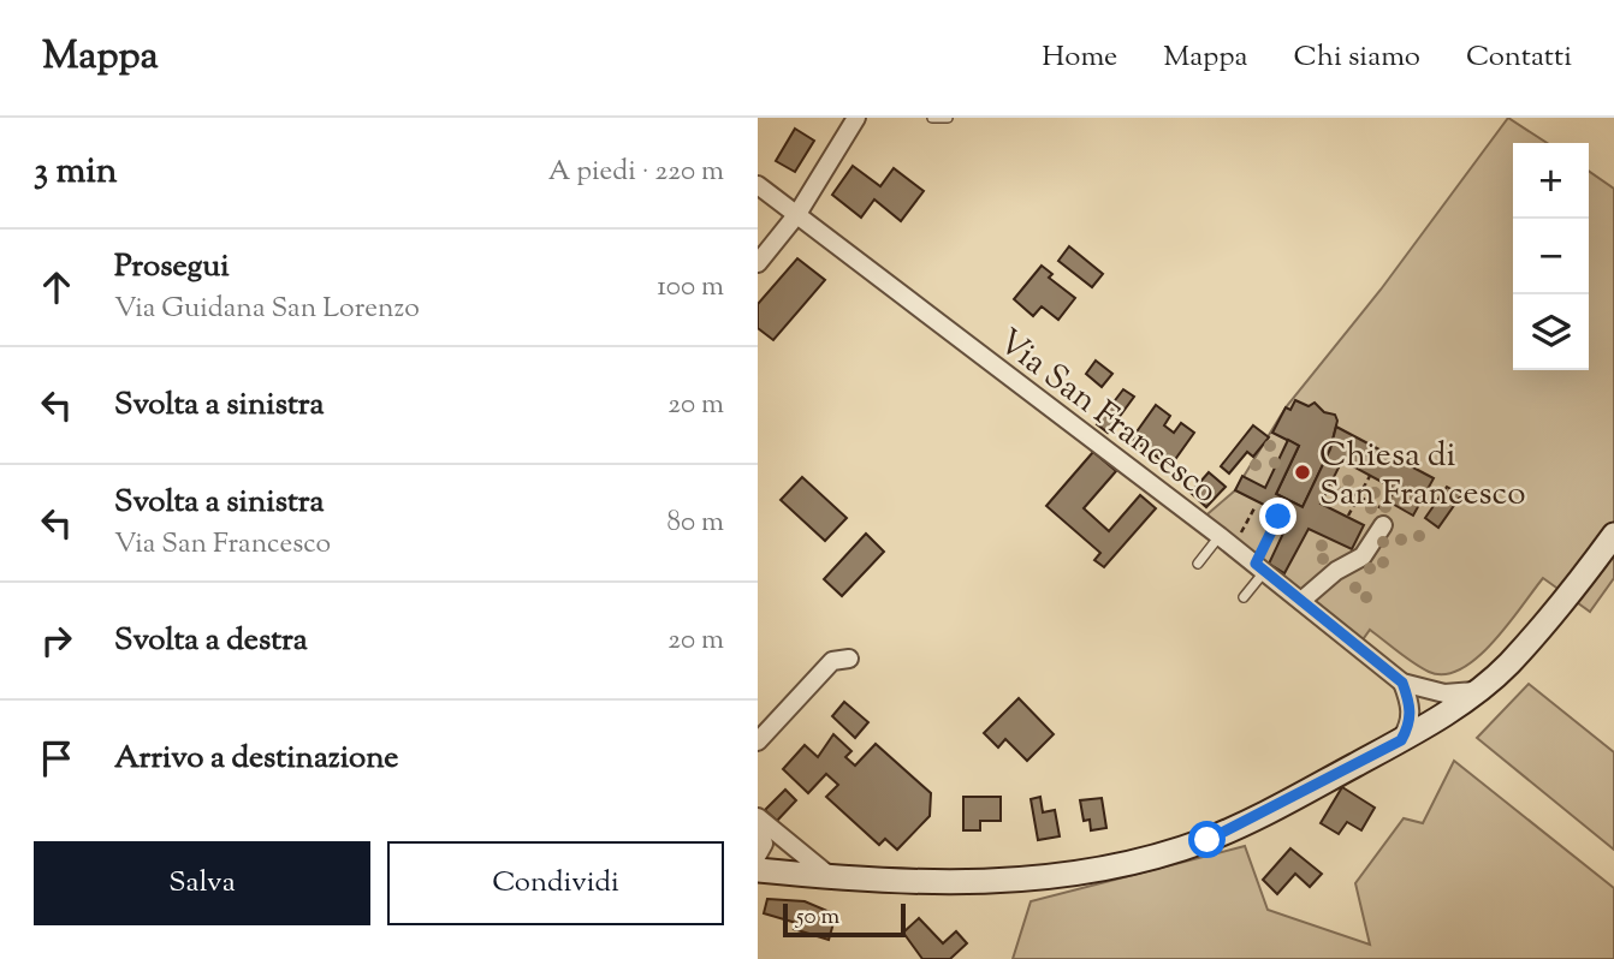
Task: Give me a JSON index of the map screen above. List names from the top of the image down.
{
  "streets": {
    "street": ["Via San Francesco"]
  },
  "places": ["Chiesa di San Francesco"],
  "scale_bar": "50 m",
  "page": {
    "header": "Mappa",
    "nav": [
      "Home",
      "Mappa",
      "Chi siamo",
      "Contatti"
    ],
    "heading": ["3 min", "A piedi · 220 m"],
    "map_buttons": ["+", "−"],
    "list": [
      ["Prosegui", "Via Guidana San Lorenzo", "100 m"],
      ["Svolta a sinistra", "20 m"],
      ["Svolta a sinistra", "Via San Francesco", "80 m"],
      ["Svolta a destra", "20 m"],
      "Arrivo a destinazione"
    ],
    "buttons": ["Salva", "Condividi"],
    "scale": "50 m"
  }
}
